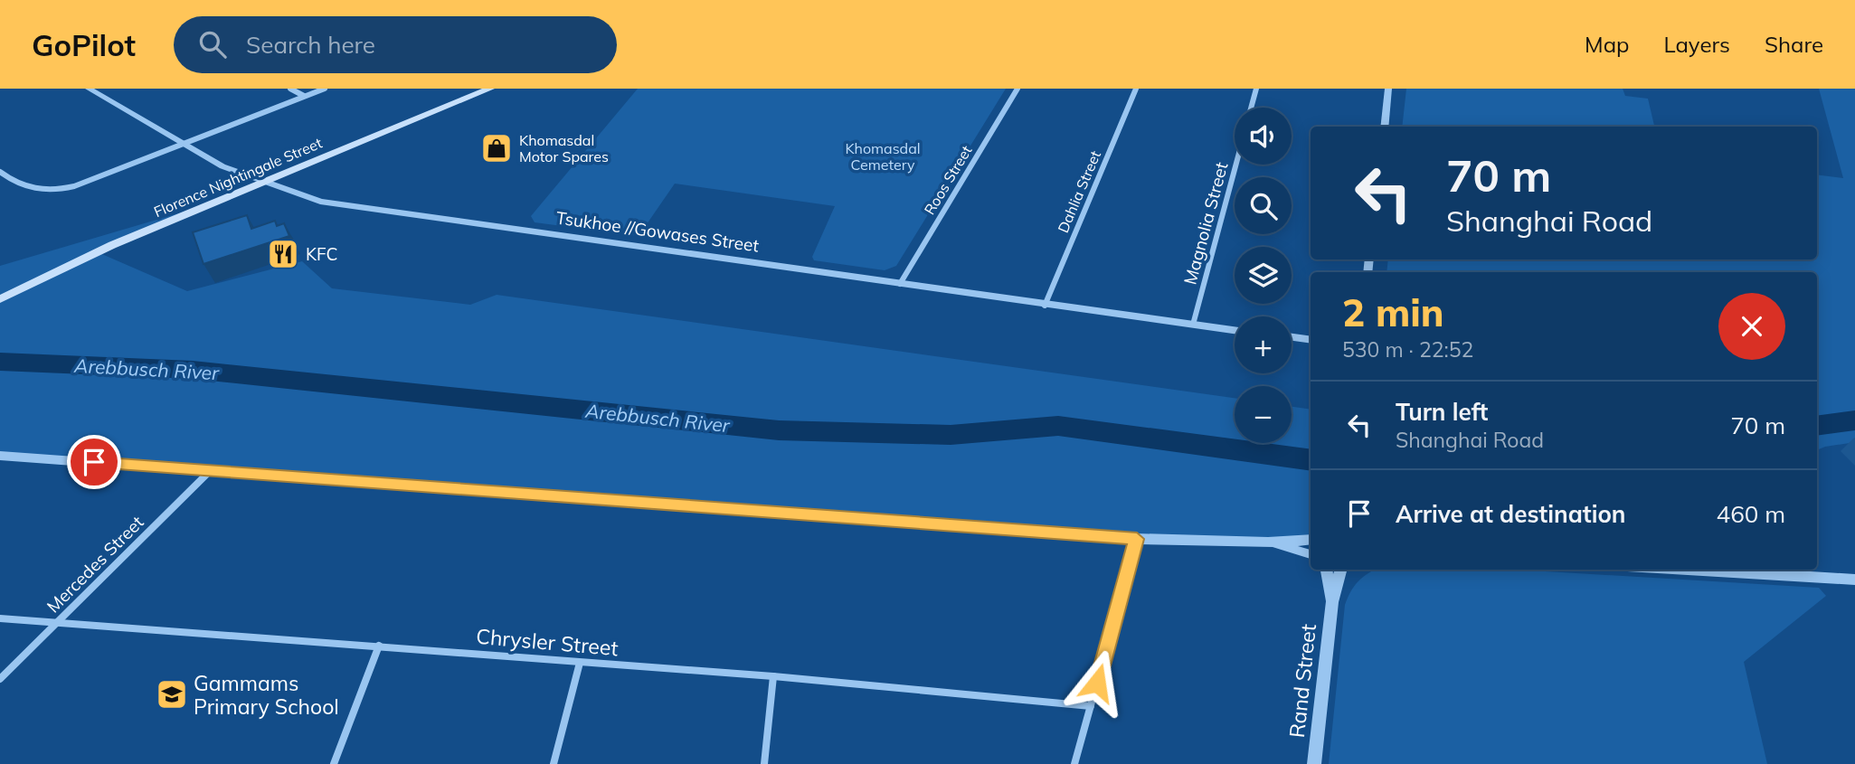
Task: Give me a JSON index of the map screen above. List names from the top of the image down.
{
  "streets": {
    "main road": ["Florence Nightingale Street"],
    "street": [
      "Roos Street",
      "Dahlia Street",
      "Magnolia Street",
      "Tsukhoe //Gowases Street",
      "Mercedes Street",
      "Chrysler Street",
      "Rand Street"
    ]
  },
  "crossings": [
    ["Florence Nightingale Street", "Tsukhoe //Gowases Street"],
    ["Roos Street", "Tsukhoe //Gowases Street"],
    ["Dahlia Street", "Tsukhoe //Gowases Street"],
    ["Magnolia Street", "Tsukhoe //Gowases Street"],
    ["Mercedes Street", "Chrysler Street"]
  ],
  "water": ["Arebbusch River"],
  "parks": ["Khomasdal Cemetery"],
  "places": {
    "shop": ["Khomasdal Motor Spares"],
    "restaurant": ["KFC"],
    "school or university": ["Gammams Primary School"]
  },
  "page": {
    "header": "GoPilot",
    "search": "Search here",
    "nav": ["Map", "Layers", "Share"],
    "map_buttons": ["+", "−"],
    "turn": ["70 m", "Shanghai Road"],
    "heading": ["2 min", "530 m · 22:52"],
    "list": [
      {
        "name": "Turn left",
        "note": "Shanghai Road",
        "value": "70 m"
      },
      {
        "name": "Arrive at destination",
        "value": "460 m"
      }
    ]
  }
}
